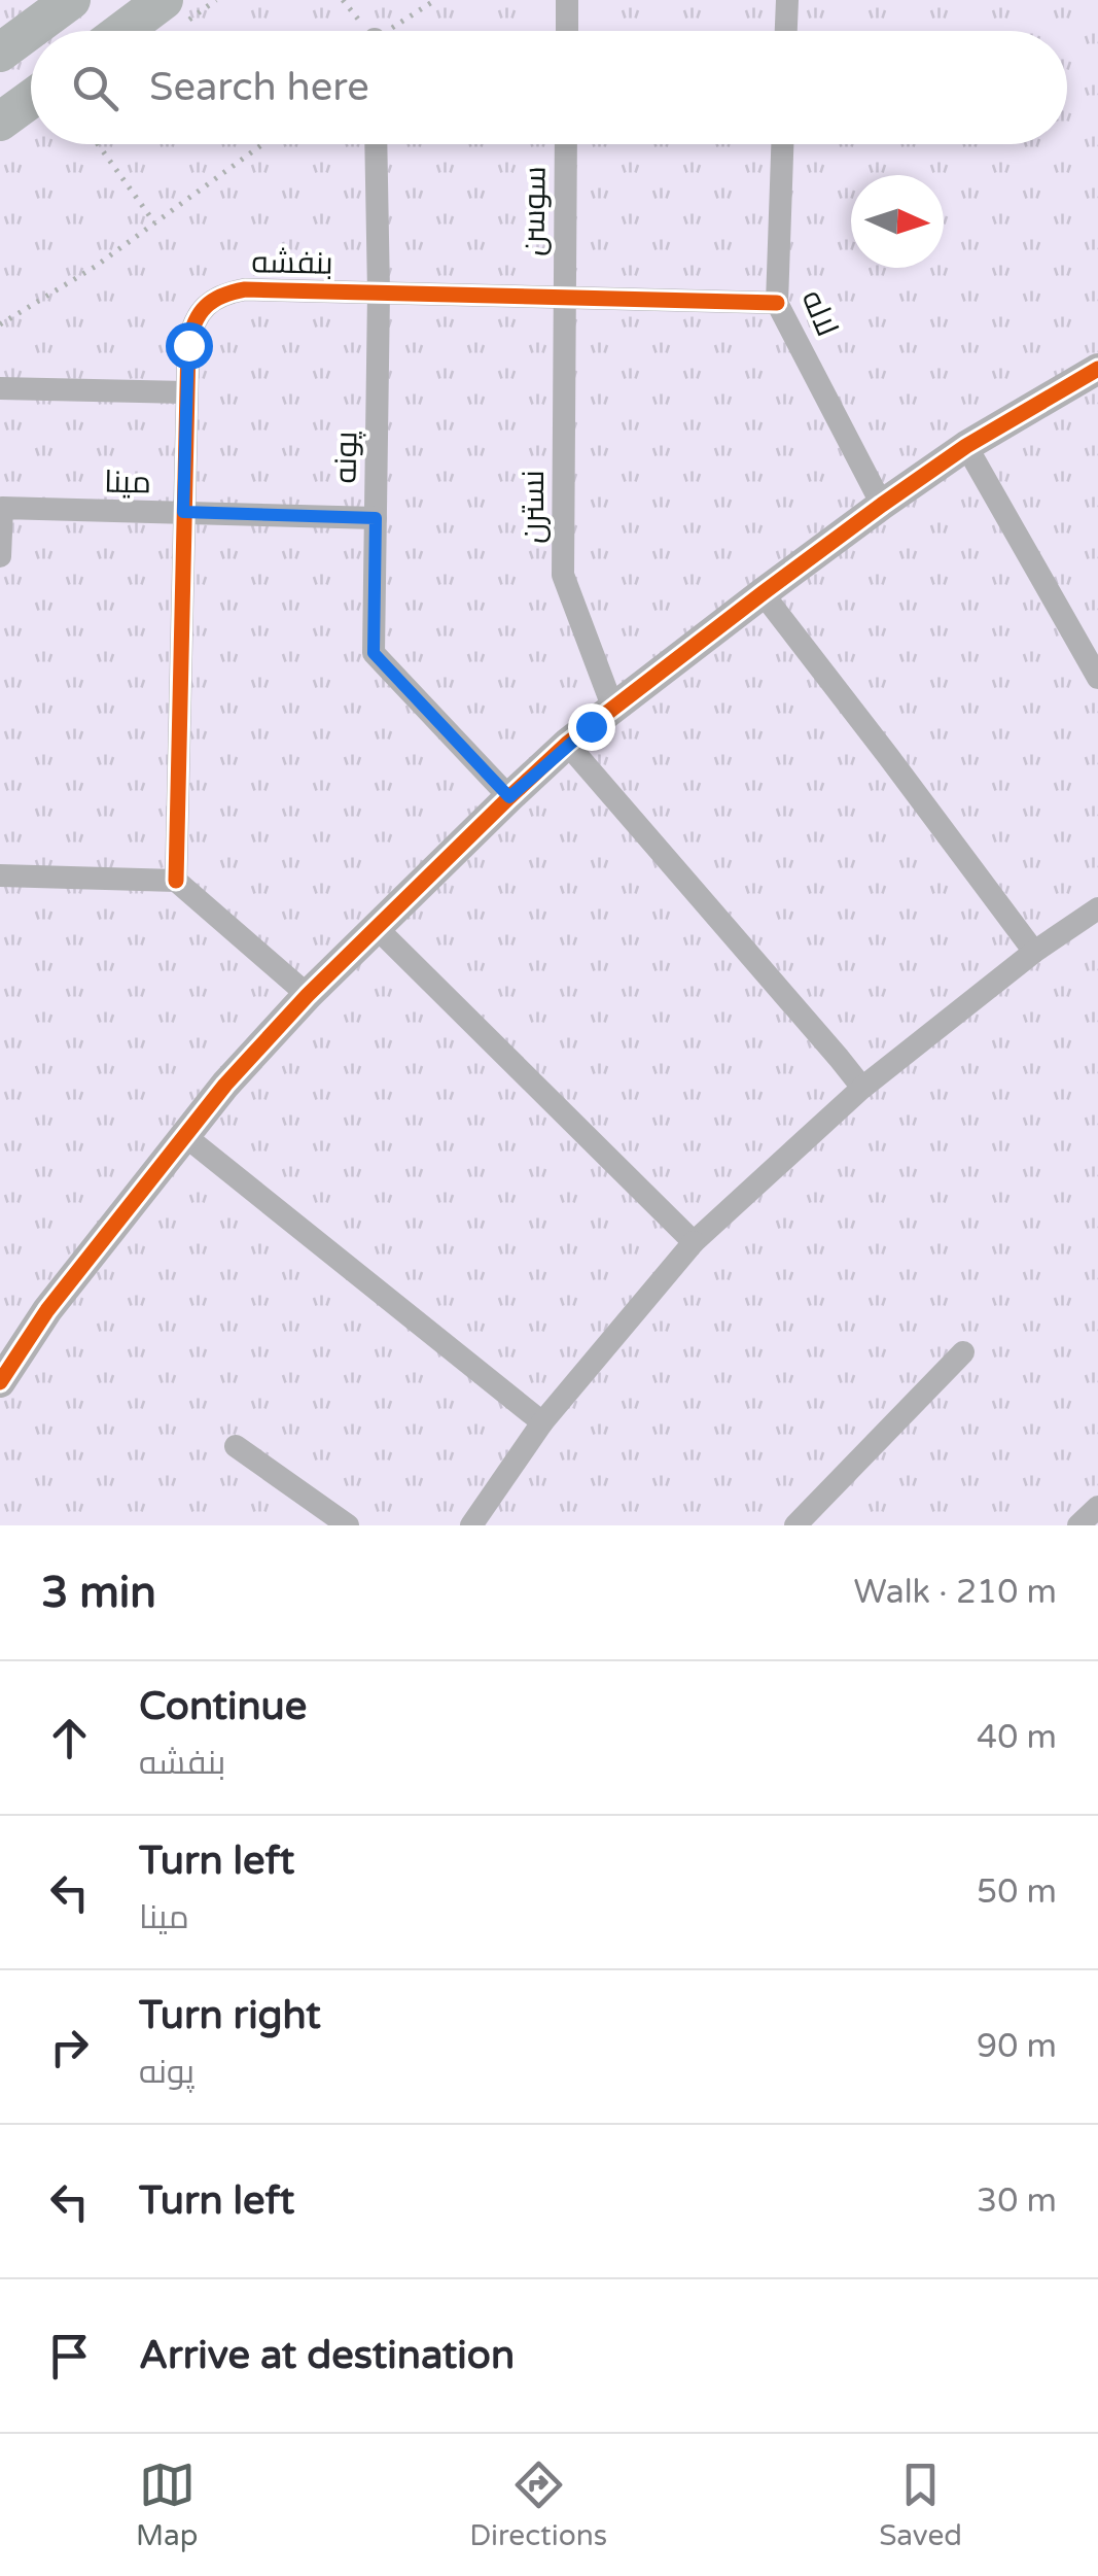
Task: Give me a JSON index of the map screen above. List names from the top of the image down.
{
  "streets": {
    "street": [
      "سوسن",
      "بنفشه",
      "لاله",
      "پونه",
      "مینا",
      "نسترن"
    ]
  },
  "crossings": [
    ["سوسن", "بنفشه"],
    ["سوسن", "نسترن"],
    ["بنفشه", "لاله"],
    ["بنفشه", "پونه"],
    ["بنفشه", "مینا"],
    ["بنفشه", "نسترن"],
    ["پونه", "مینا"]
  ],
  "north": "right",
  "page": {
    "search": "Search here",
    "heading": ["3 min", "Walk · 210 m"],
    "list": [
      ["Continue", "بنفشه", "40 m"],
      ["Turn left", "مینا", "50 m"],
      ["Turn right", "پونه", "90 m"],
      ["Turn left", "30 m"],
      "Arrive at destination"
    ],
    "nav": ["Map", "Directions", "Saved"]
  }
}
